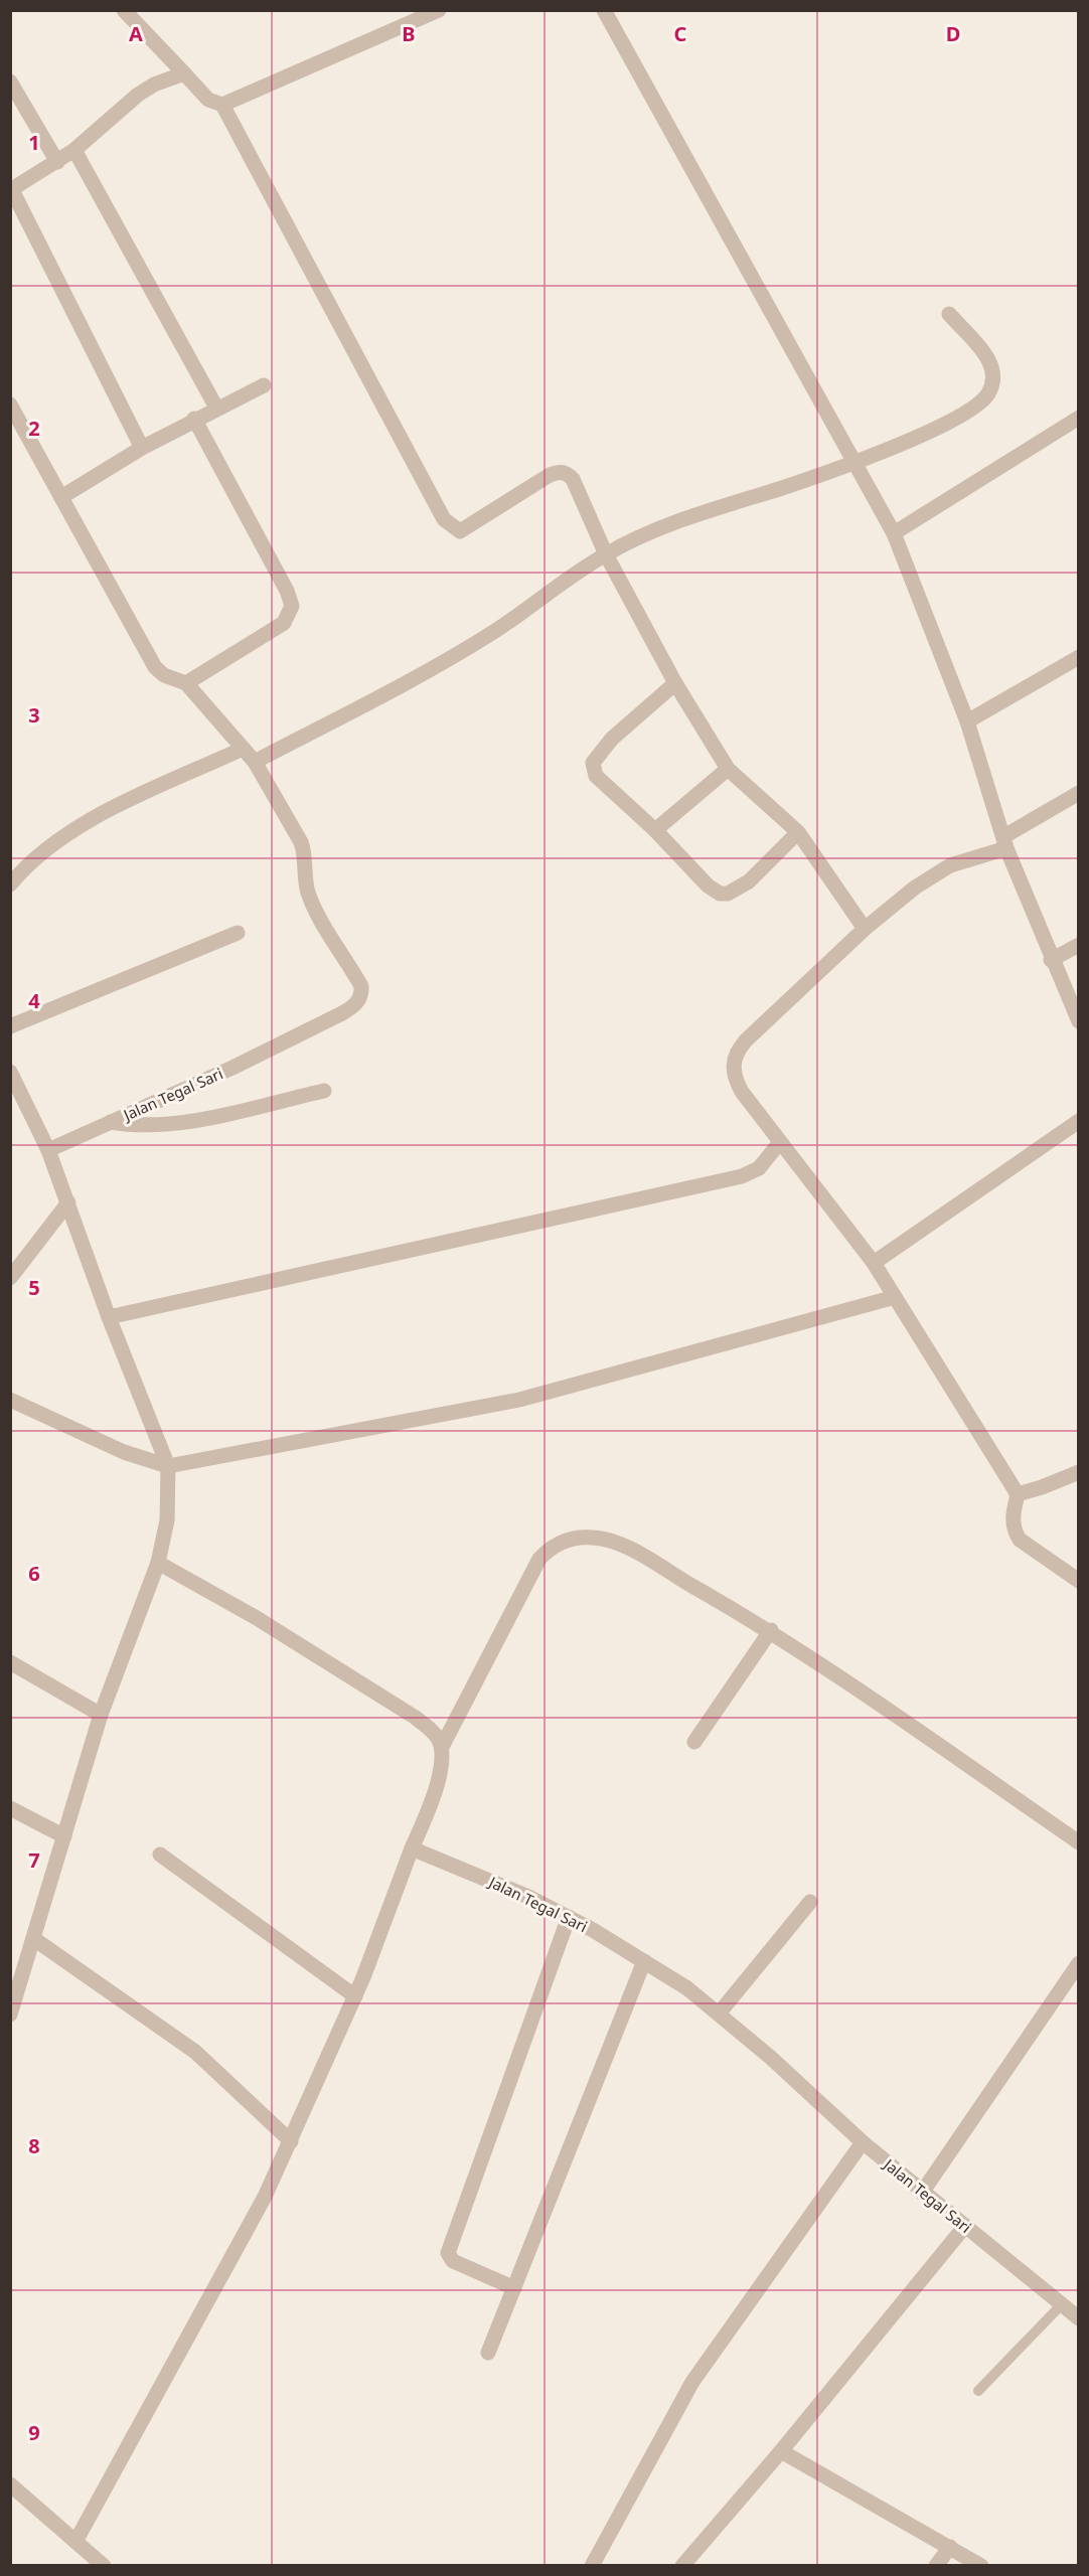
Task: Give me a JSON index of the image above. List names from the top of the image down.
{
  "streets": {
    "street": ["Jalan Tegal Sari"]
  },
  "grid": {
    "columns": [
      "A",
      "B",
      "C",
      "D"
    ],
    "rows": [
      "1",
      "2",
      "3",
      "4",
      "5",
      "6",
      "7",
      "8",
      "9"
    ]
  }
}
